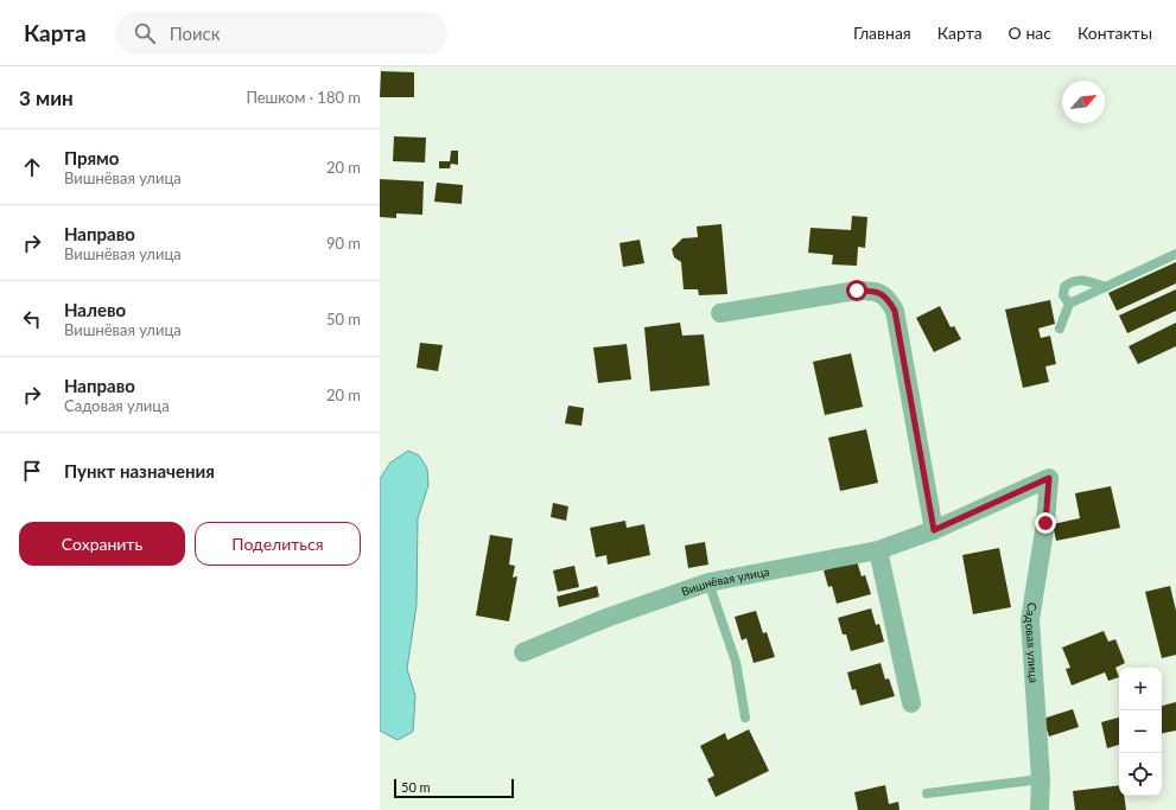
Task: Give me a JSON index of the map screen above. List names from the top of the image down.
{
  "streets": {
    "street": ["Вишнёвая улица", "Садовая улица"]
  },
  "crossings": [
    ["Вишнёвая улица", "Садовая улица"]
  ],
  "scale_bar": "50 m",
  "north": "top right",
  "page": {
    "header": "Карта",
    "search": "Поиск",
    "nav": [
      "Главная",
      "Карта",
      "О нас",
      "Контакты"
    ],
    "heading": ["3 мин", "Пешком · 180 m"],
    "list": [
      ["Прямо", "Вишнёвая улица", "20 m"],
      ["Направо", "Вишнёвая улица", "90 m"],
      ["Налево", "Вишнёвая улица", "50 m"],
      ["Направо", "Садовая улица", "20 m"],
      "Пункт назначения"
    ],
    "buttons": ["Сохранить", "Поделиться"],
    "map_buttons": ["+", "−"],
    "scale": "50 m"
  }
}
